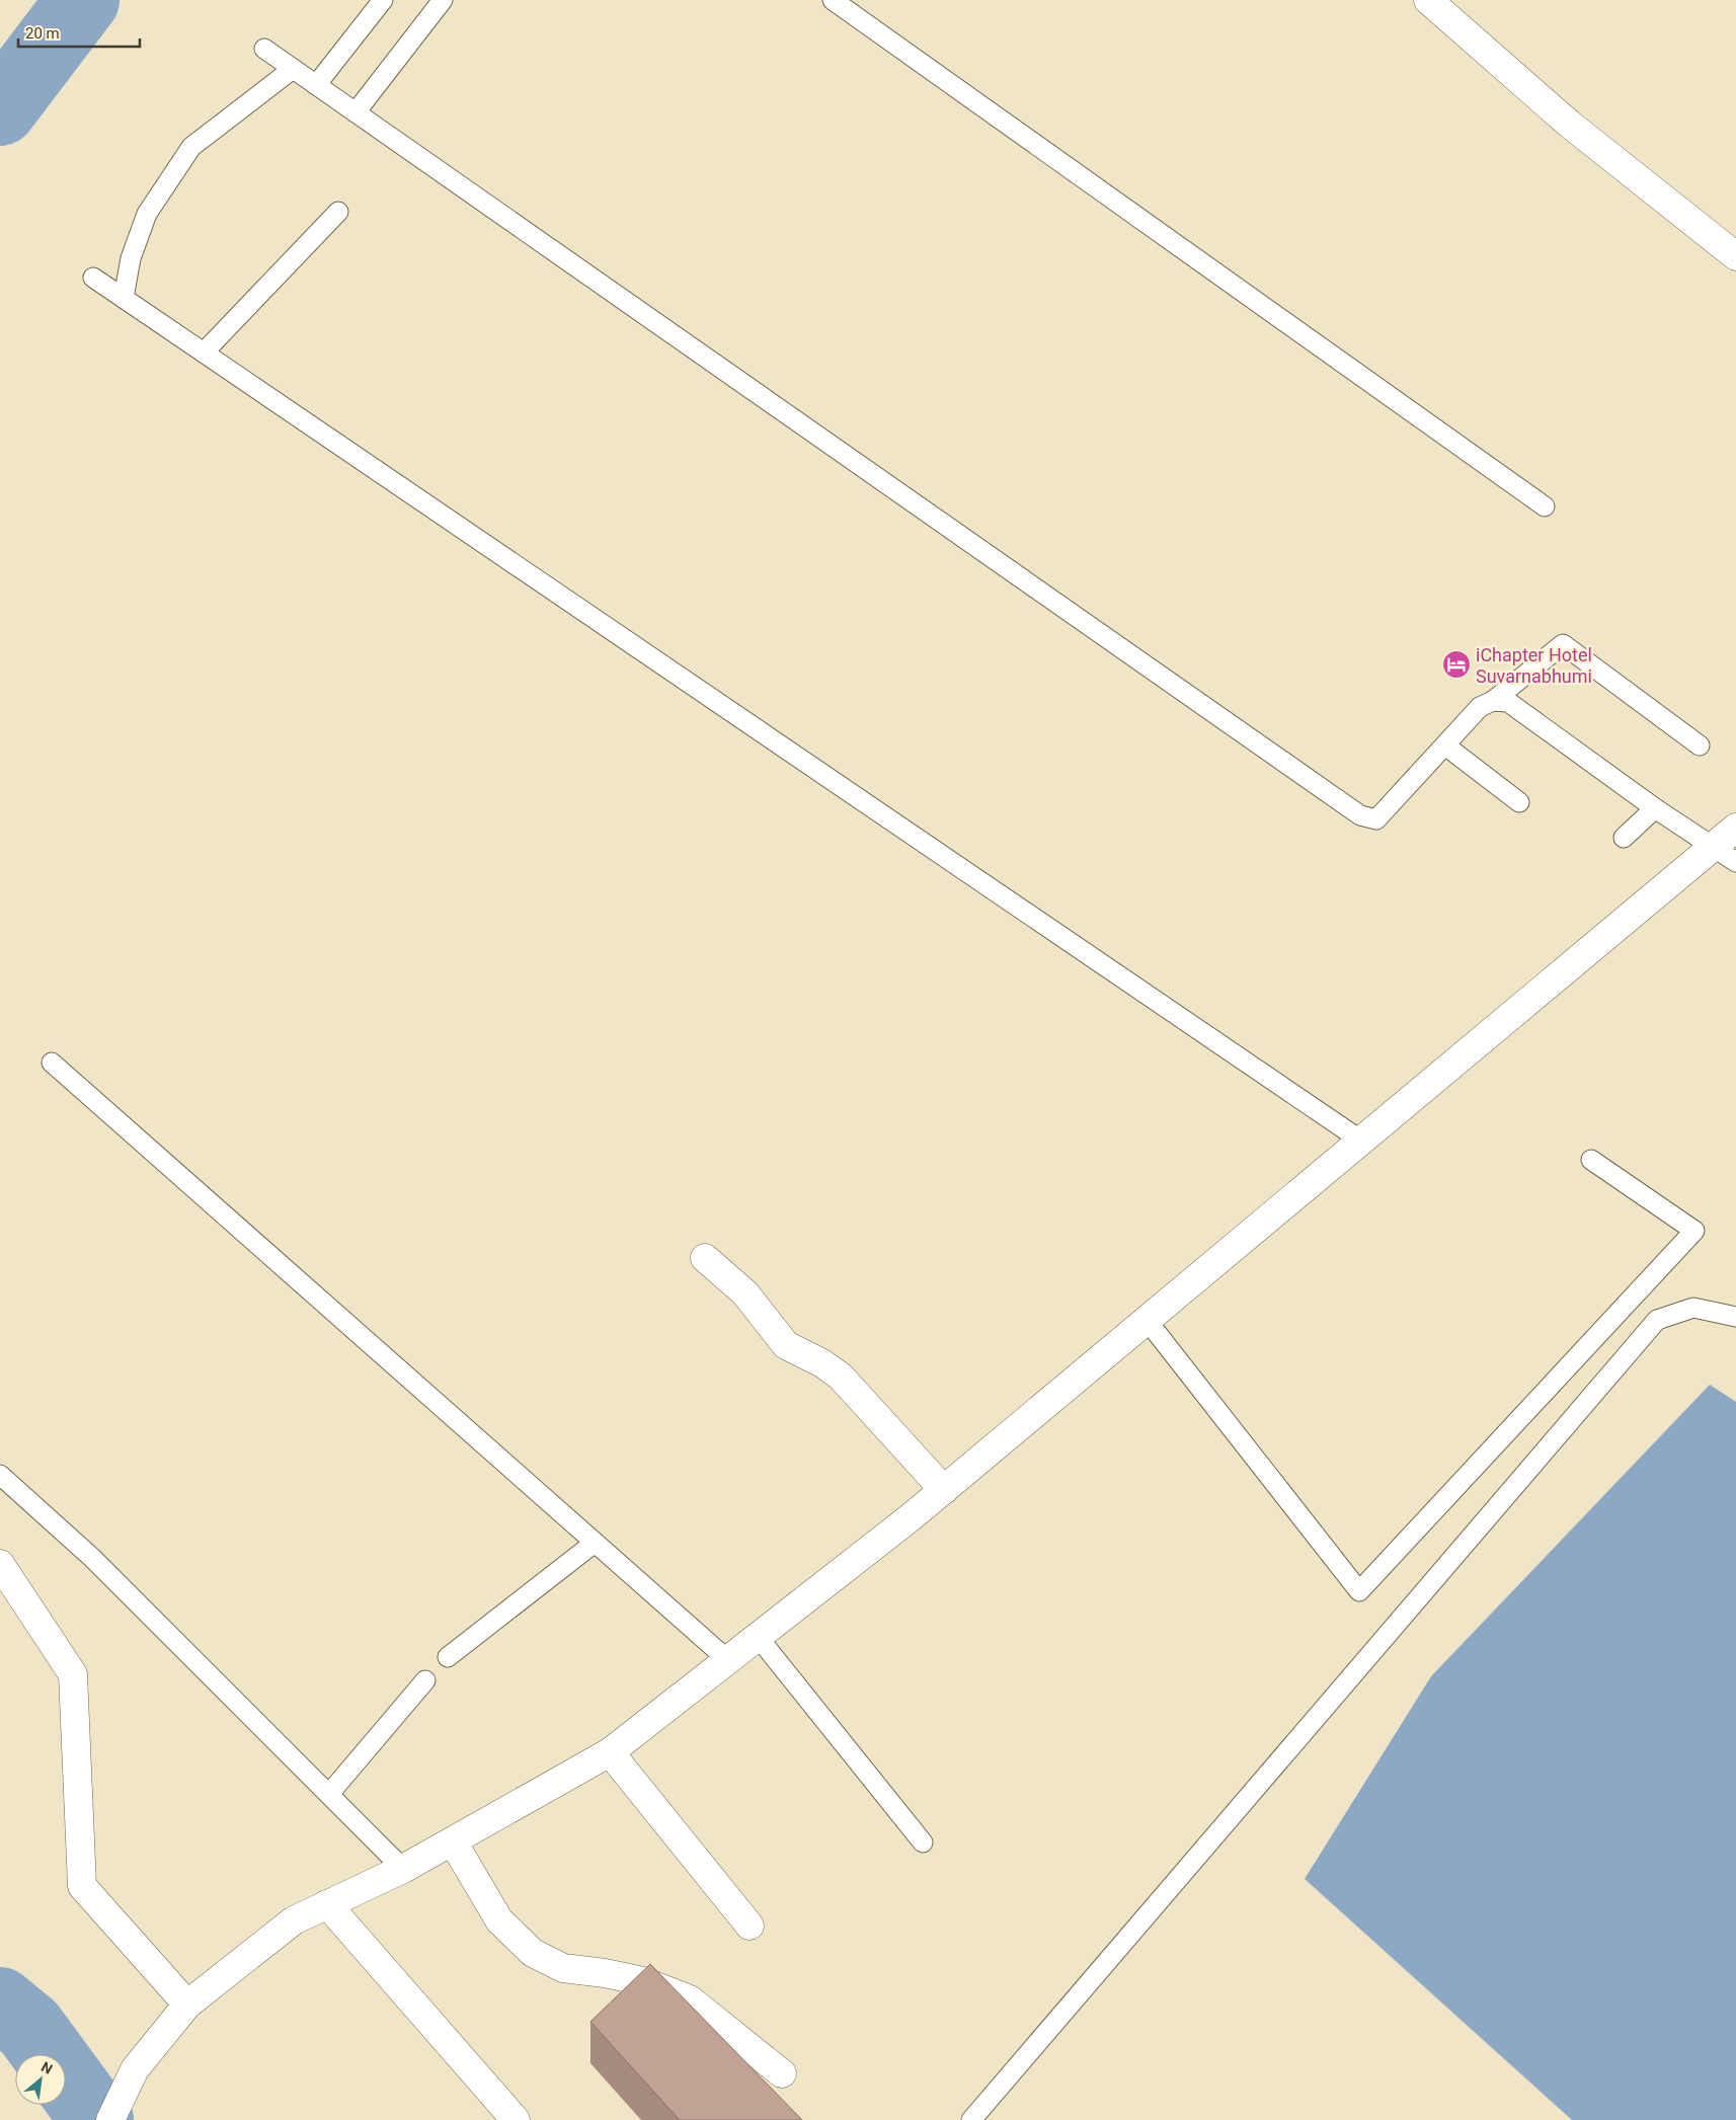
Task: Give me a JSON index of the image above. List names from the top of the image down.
{
  "places": {
    "hotel": ["iChapter Hotel Suvarnabhumi"]
  },
  "scale_bar": "20 m",
  "north": "top right"
}
